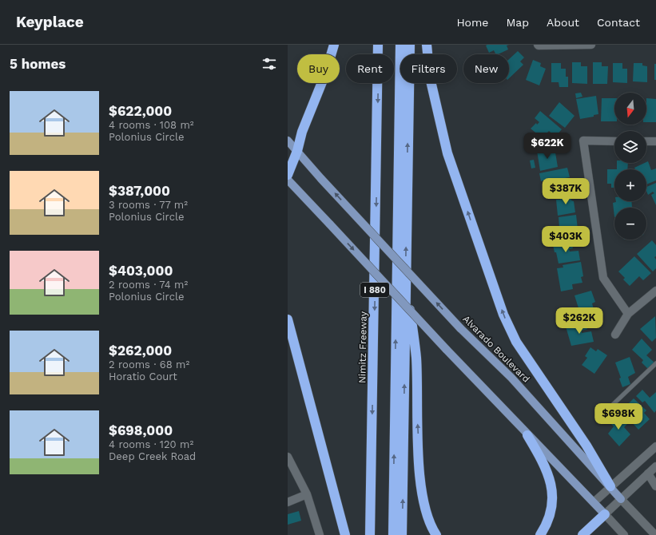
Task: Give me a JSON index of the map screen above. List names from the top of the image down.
{
  "streets": {
    "highway": ["I 880", "Nimitz Freeway"],
    "main road": ["Alvarado Boulevard"]
  },
  "north": "bottom",
  "page": {
    "header": "Keyplace",
    "nav": [
      "Home",
      "Map",
      "About",
      "Contact"
    ],
    "heading": "5 homes",
    "chip": [
      "Buy",
      "Rent",
      "Filters",
      "New"
    ],
    "list": [
      {
        "name": "$622,000",
        "note": "4 rooms · 108 m² · Polonius Circle"
      },
      {
        "name": "$387,000",
        "note": "3 rooms · 77 m² · Polonius Circle"
      },
      {
        "name": "$403,000",
        "note": "2 rooms · 74 m² · Polonius Circle"
      },
      {
        "name": "$262,000",
        "note": "2 rooms · 68 m² · Horatio Court"
      },
      {
        "name": "$698,000",
        "note": "4 rooms · 120 m² · Deep Creek Road"
      }
    ],
    "map_buttons": ["+", "−"],
    "price": [
      "$622K",
      "$387K",
      "$403K",
      "$262K",
      "$698K"
    ]
  }
}
